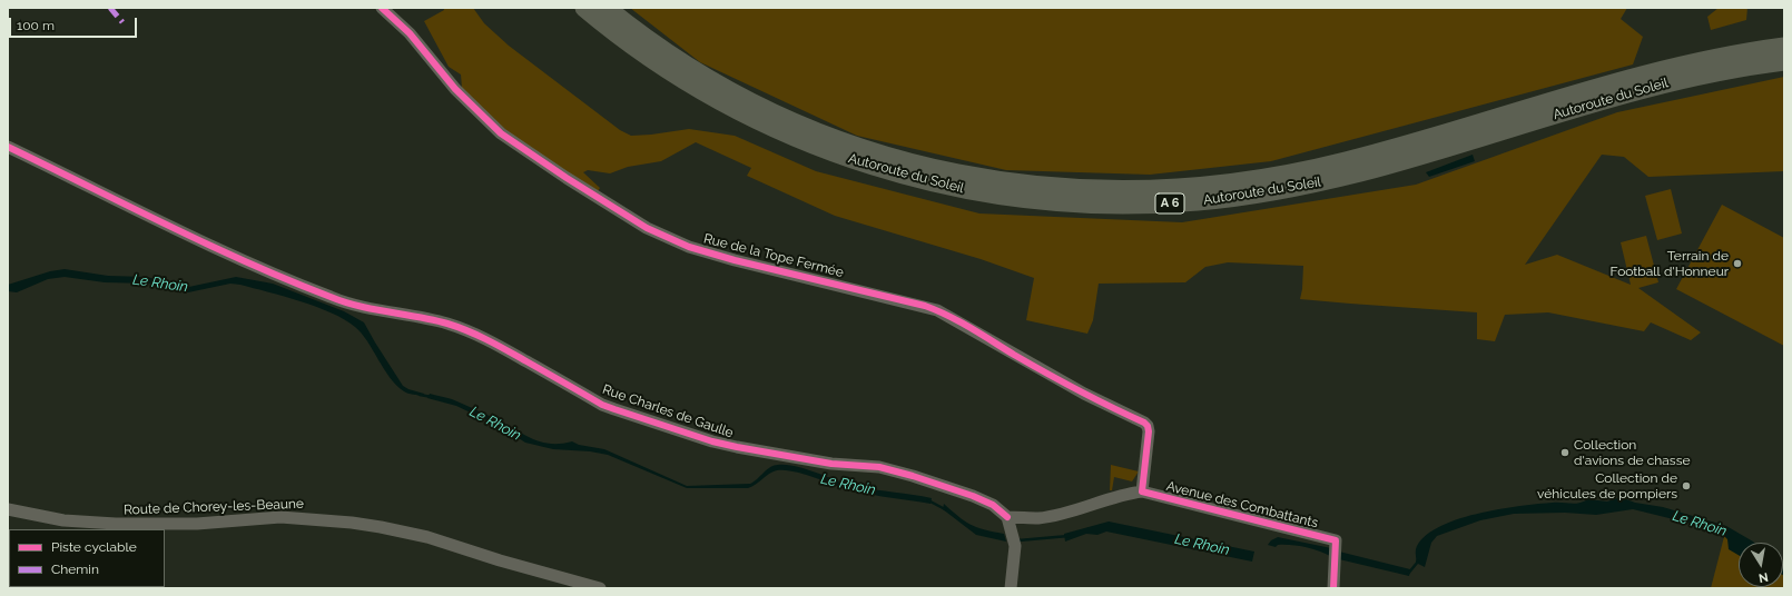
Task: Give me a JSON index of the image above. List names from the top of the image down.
{
  "streets": {
    "highway": ["Autoroute du Soleil", "A 6"],
    "street": [
      "Rue de la Tope Fermée",
      "Rue Charles de Gaulle",
      "Avenue des Combattants",
      "Route de Chorey-les-Beaune"
    ]
  },
  "crossings": [
    ["Rue de la Tope Fermée", "Avenue des Combattants"],
    ["Rue Charles de Gaulle", "Avenue des Combattants"]
  ],
  "water": ["Le Rhoin"],
  "places": ["Terrain de Football d'Honneur", "Collection d'avions de chasse", "Collection de véhicules de pompiers"],
  "legend": ["Piste cyclable", "Chemin"],
  "scale_bar": "100 m",
  "north": "bottom"
}
